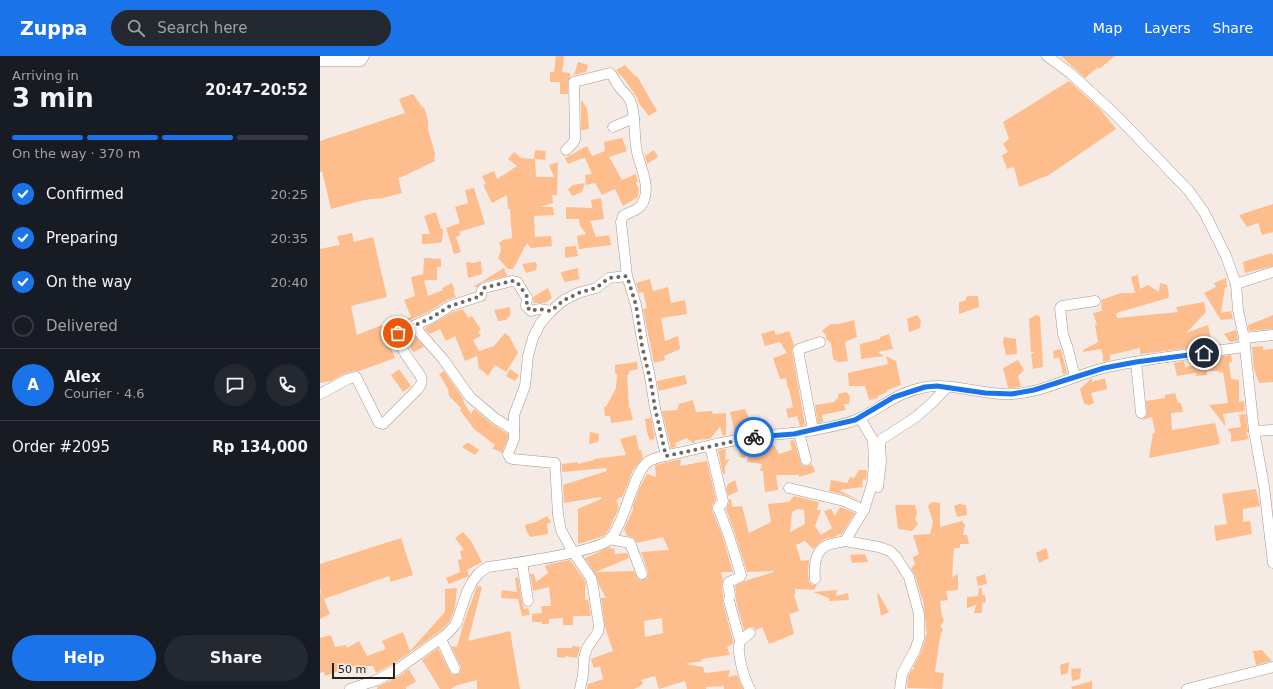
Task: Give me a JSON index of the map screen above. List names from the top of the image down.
{
  "scale_bar": "50 m",
  "page": {
    "header": "Zuppa",
    "search": "Search here",
    "nav": ["Map", "Layers", "Share"],
    "heading": ["3 min", "Arriving in", "20:47–20:52"],
    "panel": [
      "Alex",
      "Courier · 4.6",
      "Order #2095",
      "Rp 134,000"
    ],
    "bar": "On the way · 370 m",
    "list": [
      ["Confirmed", "20:25"],
      ["Preparing", "20:35"],
      ["On the way", "20:40"],
      "Delivered"
    ],
    "round": "A",
    "buttons": ["Help", "Share"],
    "scale": "50 m"
  }
}
